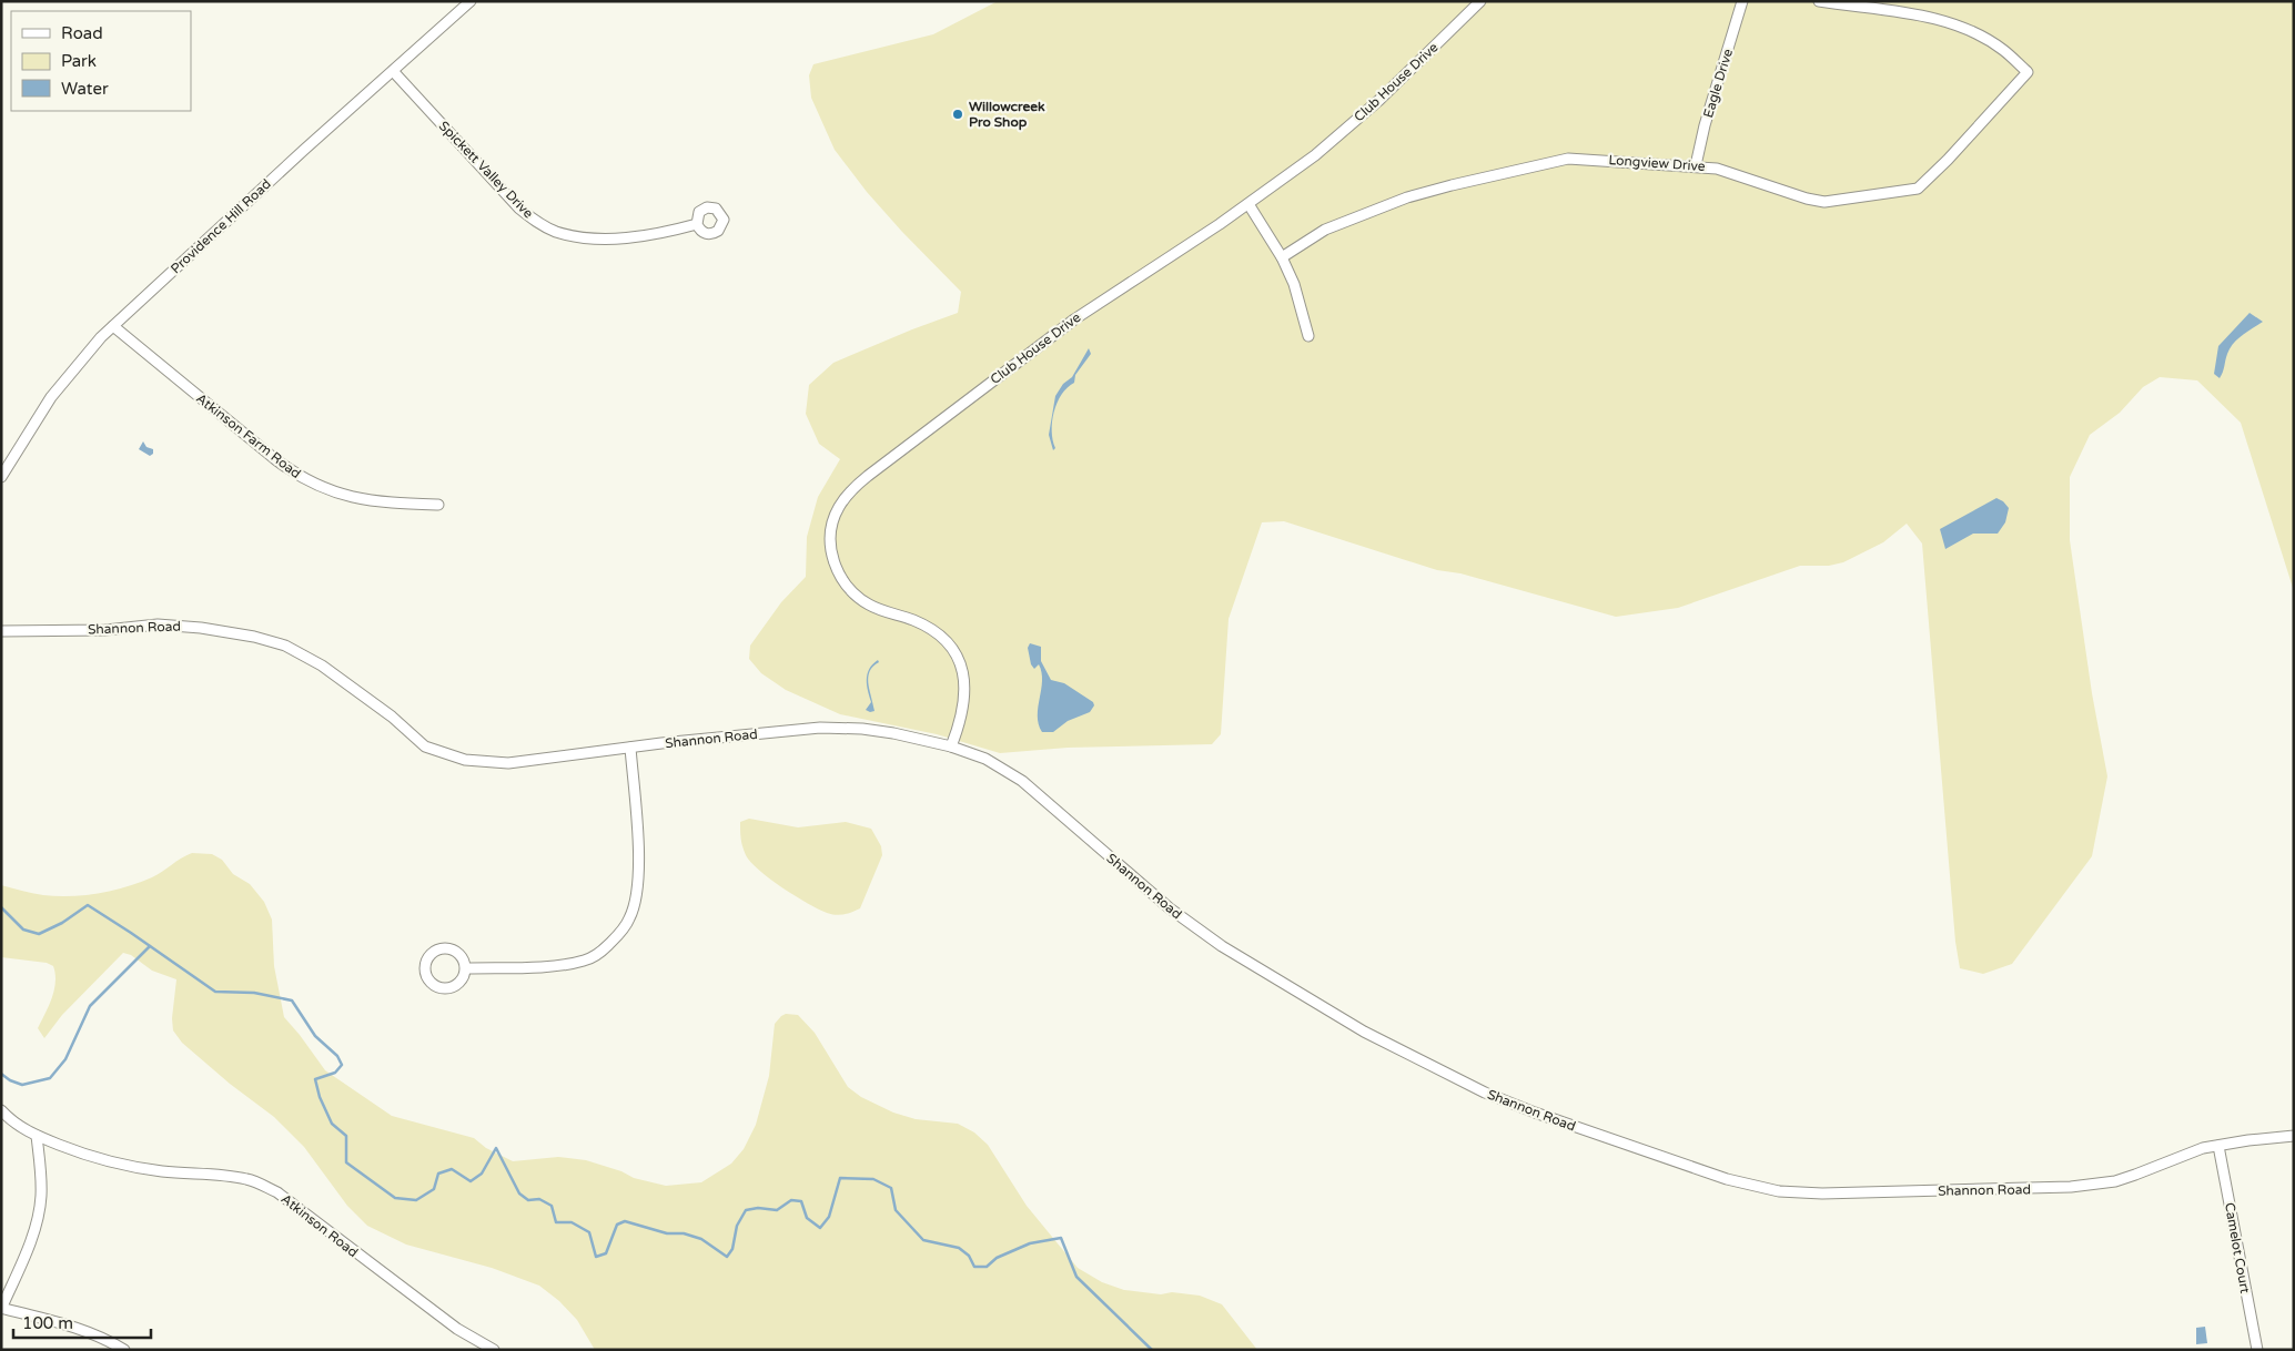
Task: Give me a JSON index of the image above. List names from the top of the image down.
{
  "streets": {
    "street": [
      "Club House Drive",
      "Eagle Drive",
      "Longview Drive",
      "Spickett Valley Drive",
      "Providence Hill Road",
      "Atkinson Farm Road",
      "Shannon Road",
      "Atkinson Road",
      "Camelot Court"
    ]
  },
  "crossings": [
    ["Club House Drive", "Shannon Road"],
    ["Eagle Drive", "Longview Drive"],
    ["Spickett Valley Drive", "Providence Hill Road"],
    ["Providence Hill Road", "Atkinson Farm Road"],
    ["Shannon Road", "Camelot Court"]
  ],
  "places": ["Willowcreek Pro Shop"],
  "legend": ["Road", "Park", "Water"],
  "scale_bar": "100 m"
}
